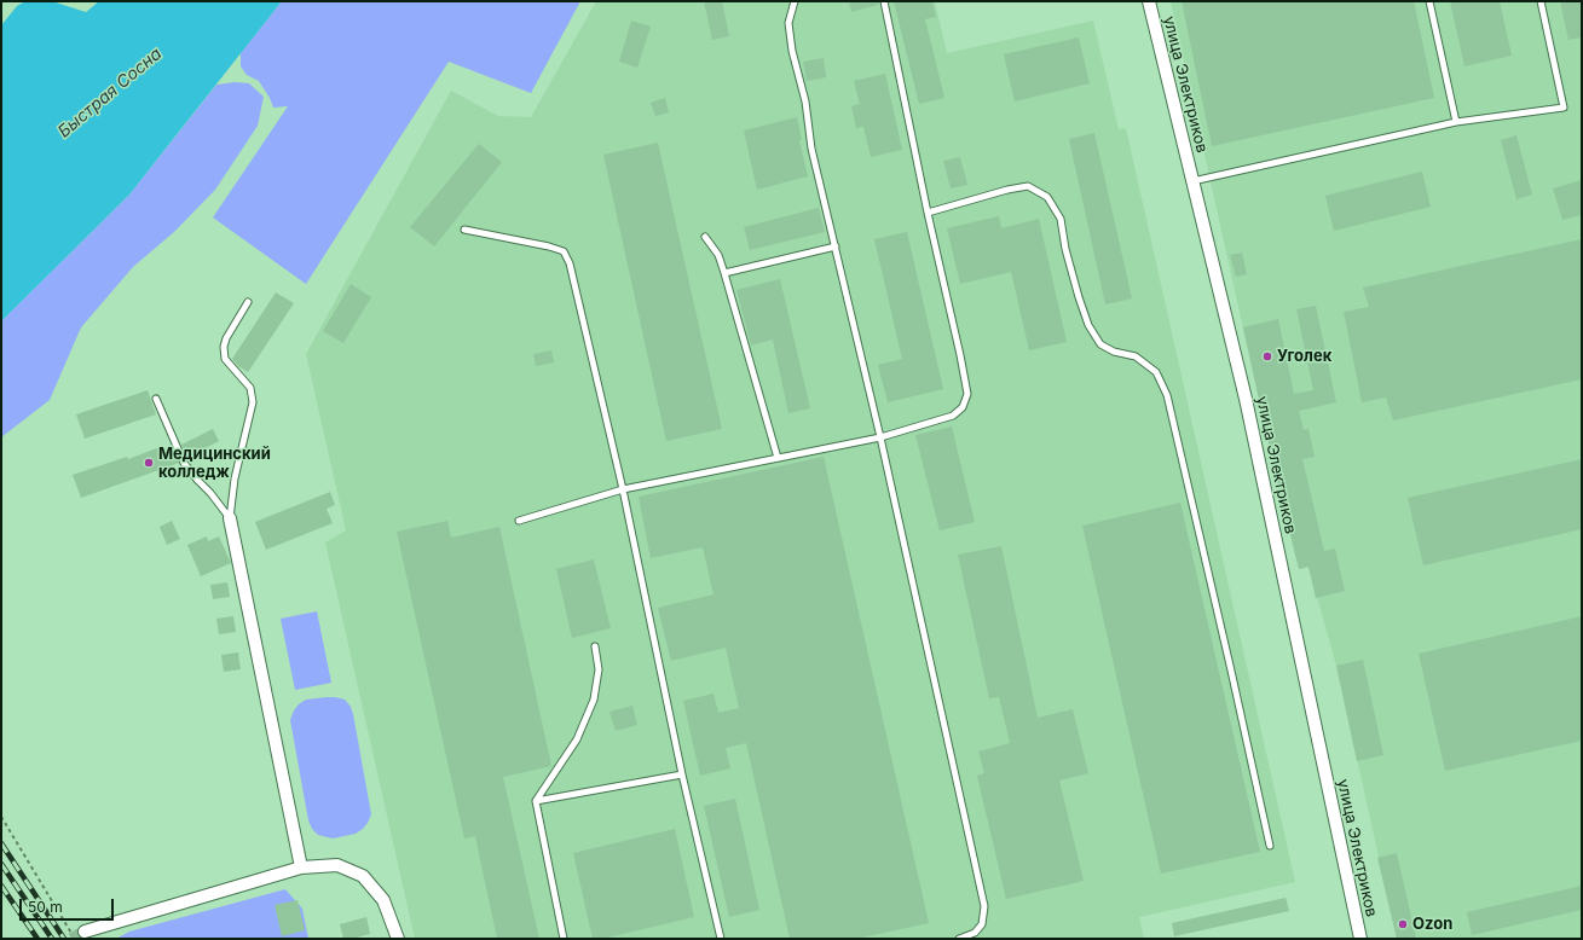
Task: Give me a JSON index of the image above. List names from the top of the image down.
{
  "streets": {
    "street": ["улица Электриков"]
  },
  "water": ["Быстрая Сосна"],
  "places": ["Уголек", "Медицинский колледж", "Ozon"],
  "scale_bar": "50 m"
}
